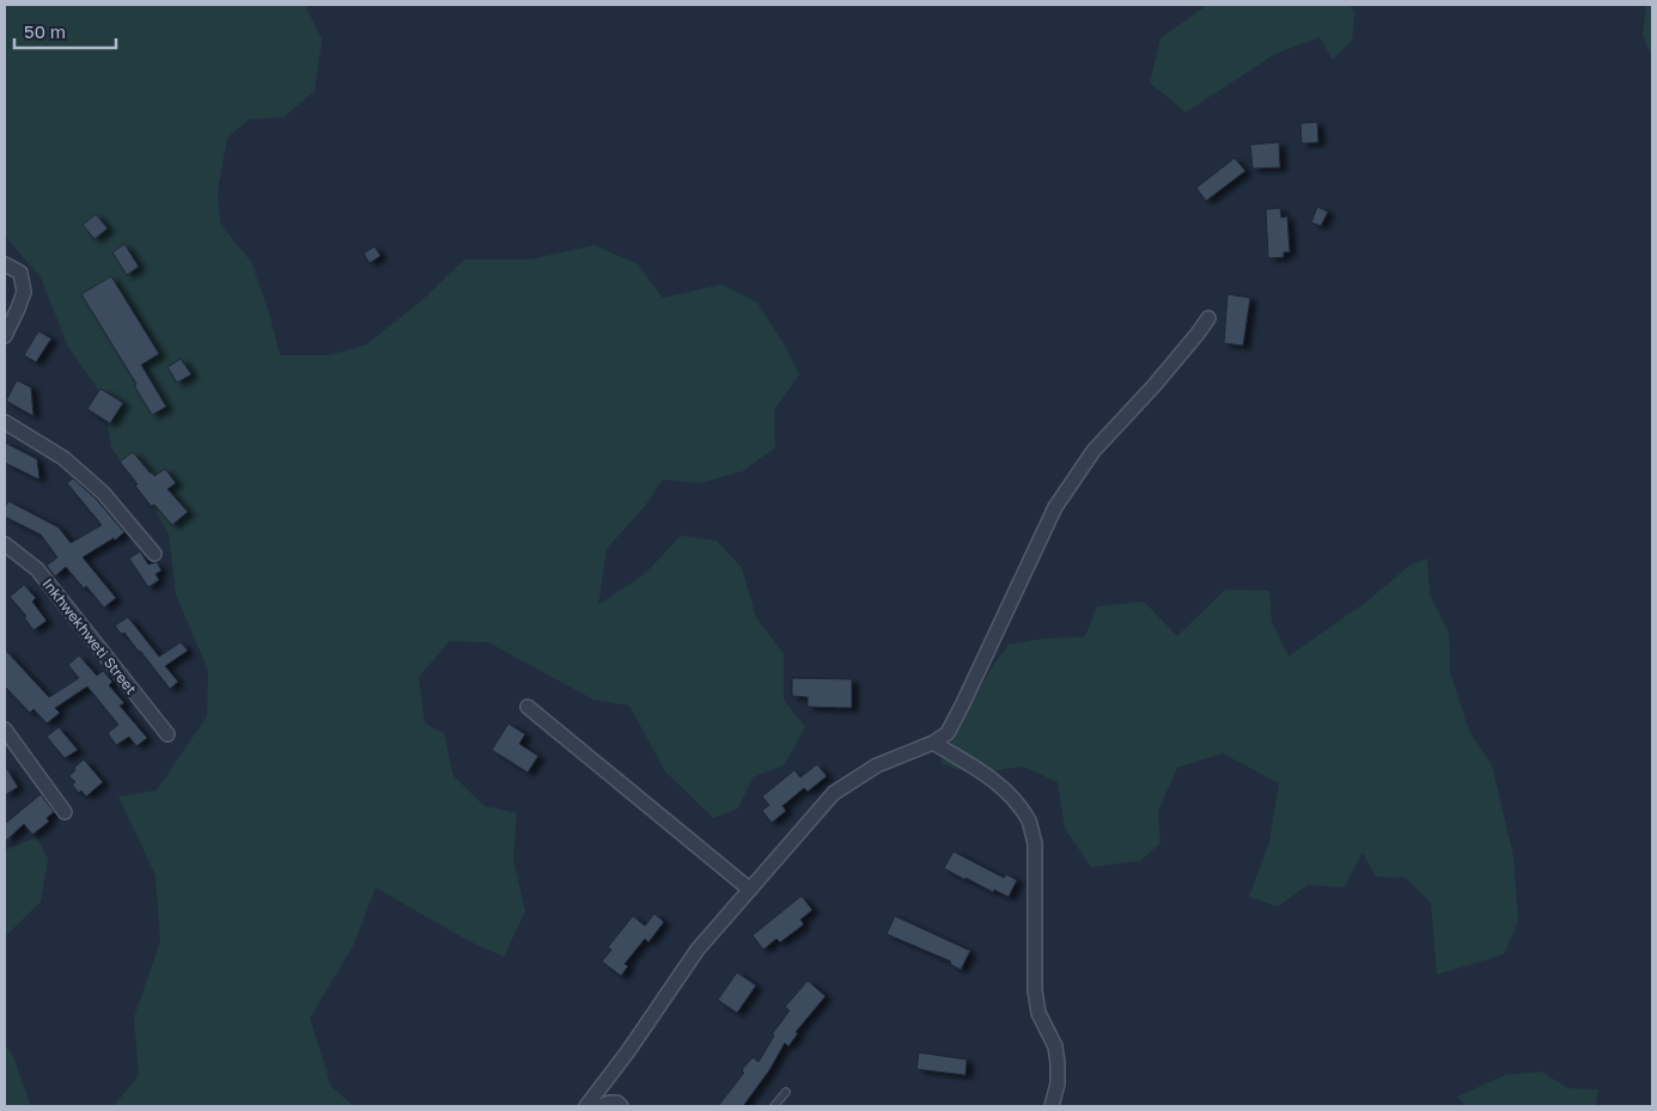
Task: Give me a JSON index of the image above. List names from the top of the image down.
{
  "streets": {
    "street": ["Inkhwekhweti Street"]
  },
  "scale_bar": "50 m"
}
